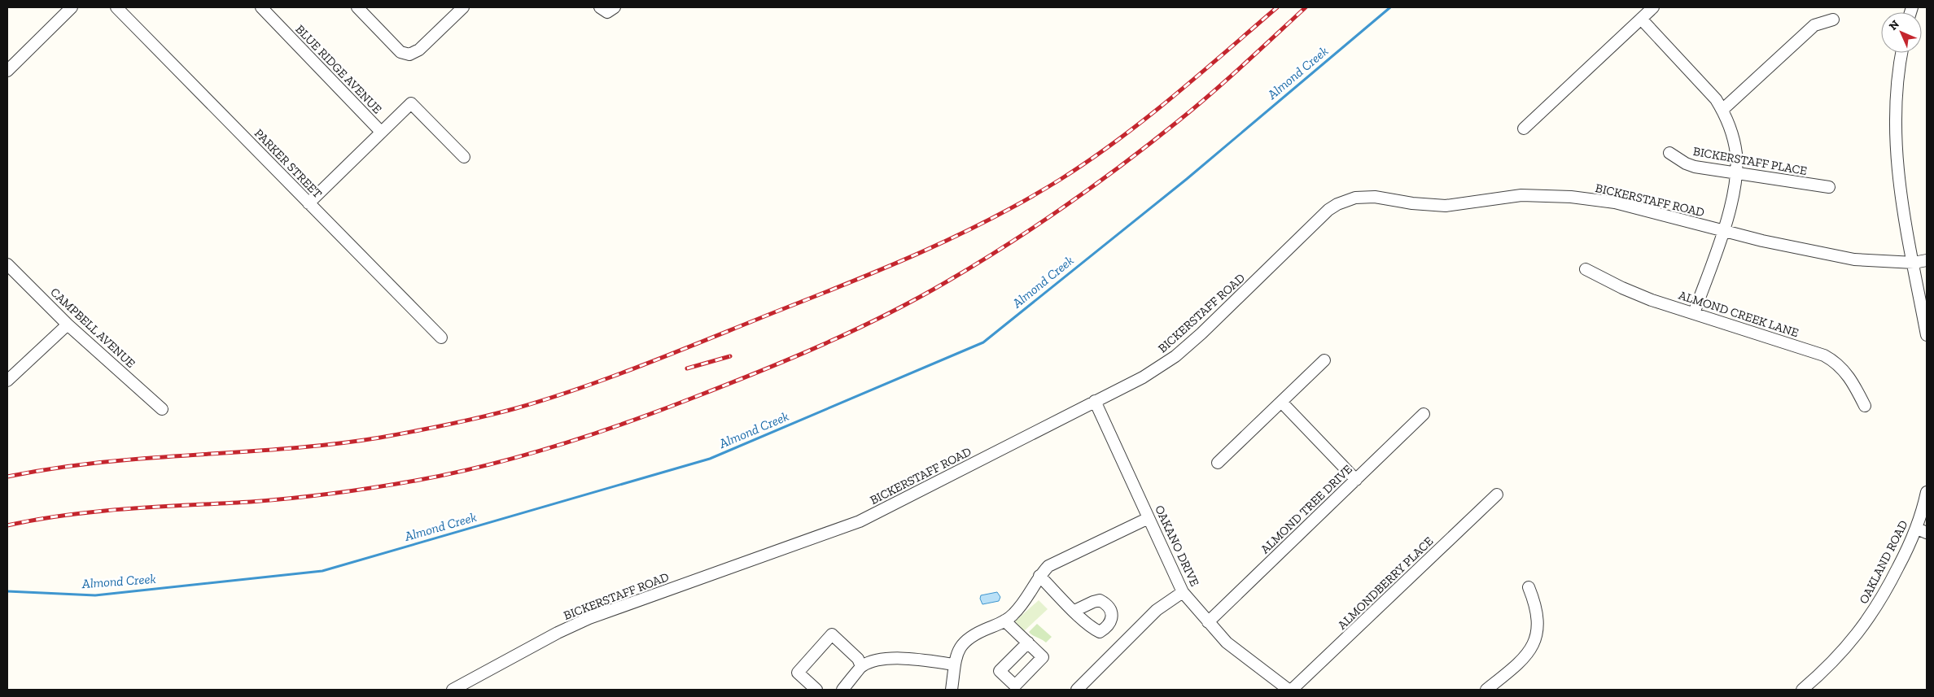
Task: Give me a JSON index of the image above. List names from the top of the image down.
{
  "streets": {
    "street": [
      "BLUE RIDGE AVENUE",
      "BICKERSTAFF PLACE",
      "PARKER STREET",
      "BICKERSTAFF ROAD",
      "ALMOND CREEK LANE",
      "CAMPBELL AVENUE",
      "ALMOND TREE DRIVE",
      "OAKANO DRIVE",
      "OAKLAND ROAD",
      "ALMONDBERRY PLACE"
    ]
  },
  "crossings": [
    ["BICKERSTAFF ROAD", "OAKANO DRIVE"],
    ["ALMOND TREE DRIVE", "OAKANO DRIVE"]
  ],
  "water": ["Almond Creek"],
  "north": "top left"
}
